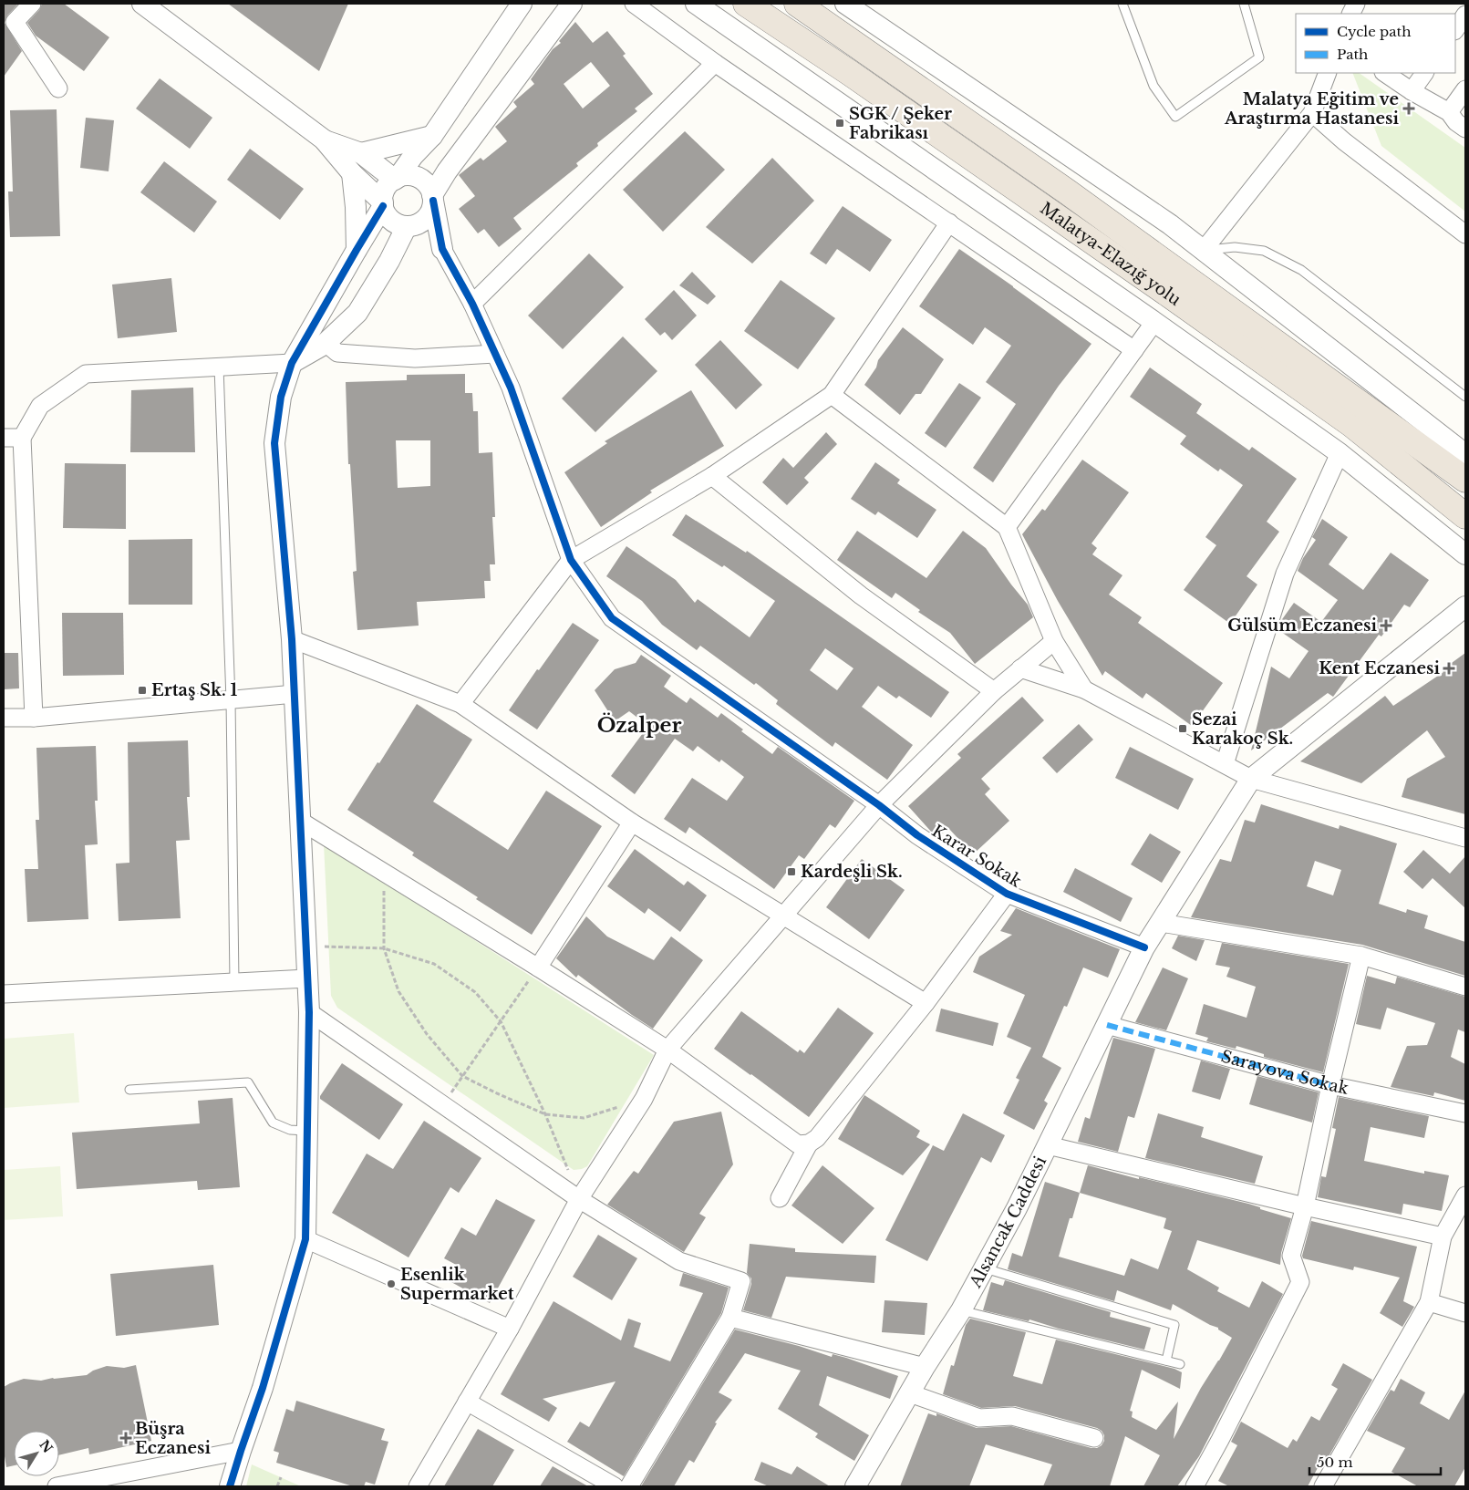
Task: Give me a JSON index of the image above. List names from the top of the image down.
{
  "streets": {
    "highway": ["Malatya-Elazığ yolu"],
    "street": ["Karar Sokak", "Sarayova Sokak", "Alsancak Caddesi"]
  },
  "crossings": [
    ["Karar Sokak", "Alsancak Caddesi"],
    ["Sarayova Sokak", "Alsancak Caddesi"]
  ],
  "districts": ["Özalper"],
  "places": {
    "health": [
      "Malatya Eğitim ve Araştırma Hastanesi",
      "Gülsüm Eczanesi",
      "Kent Eczanesi",
      "Büşra Eczanesi"
    ],
    "transit": [
      "SGK / Şeker Fabrikası",
      "Ertaş Sk. 1",
      "Sezai Karakoç Sk.",
      "Kardeşli Sk."
    ],
    "other": ["Esenlik Supermarket"]
  },
  "legend": ["Cycle path", "Path"],
  "scale_bar": "50 m",
  "north": "top right"
}
